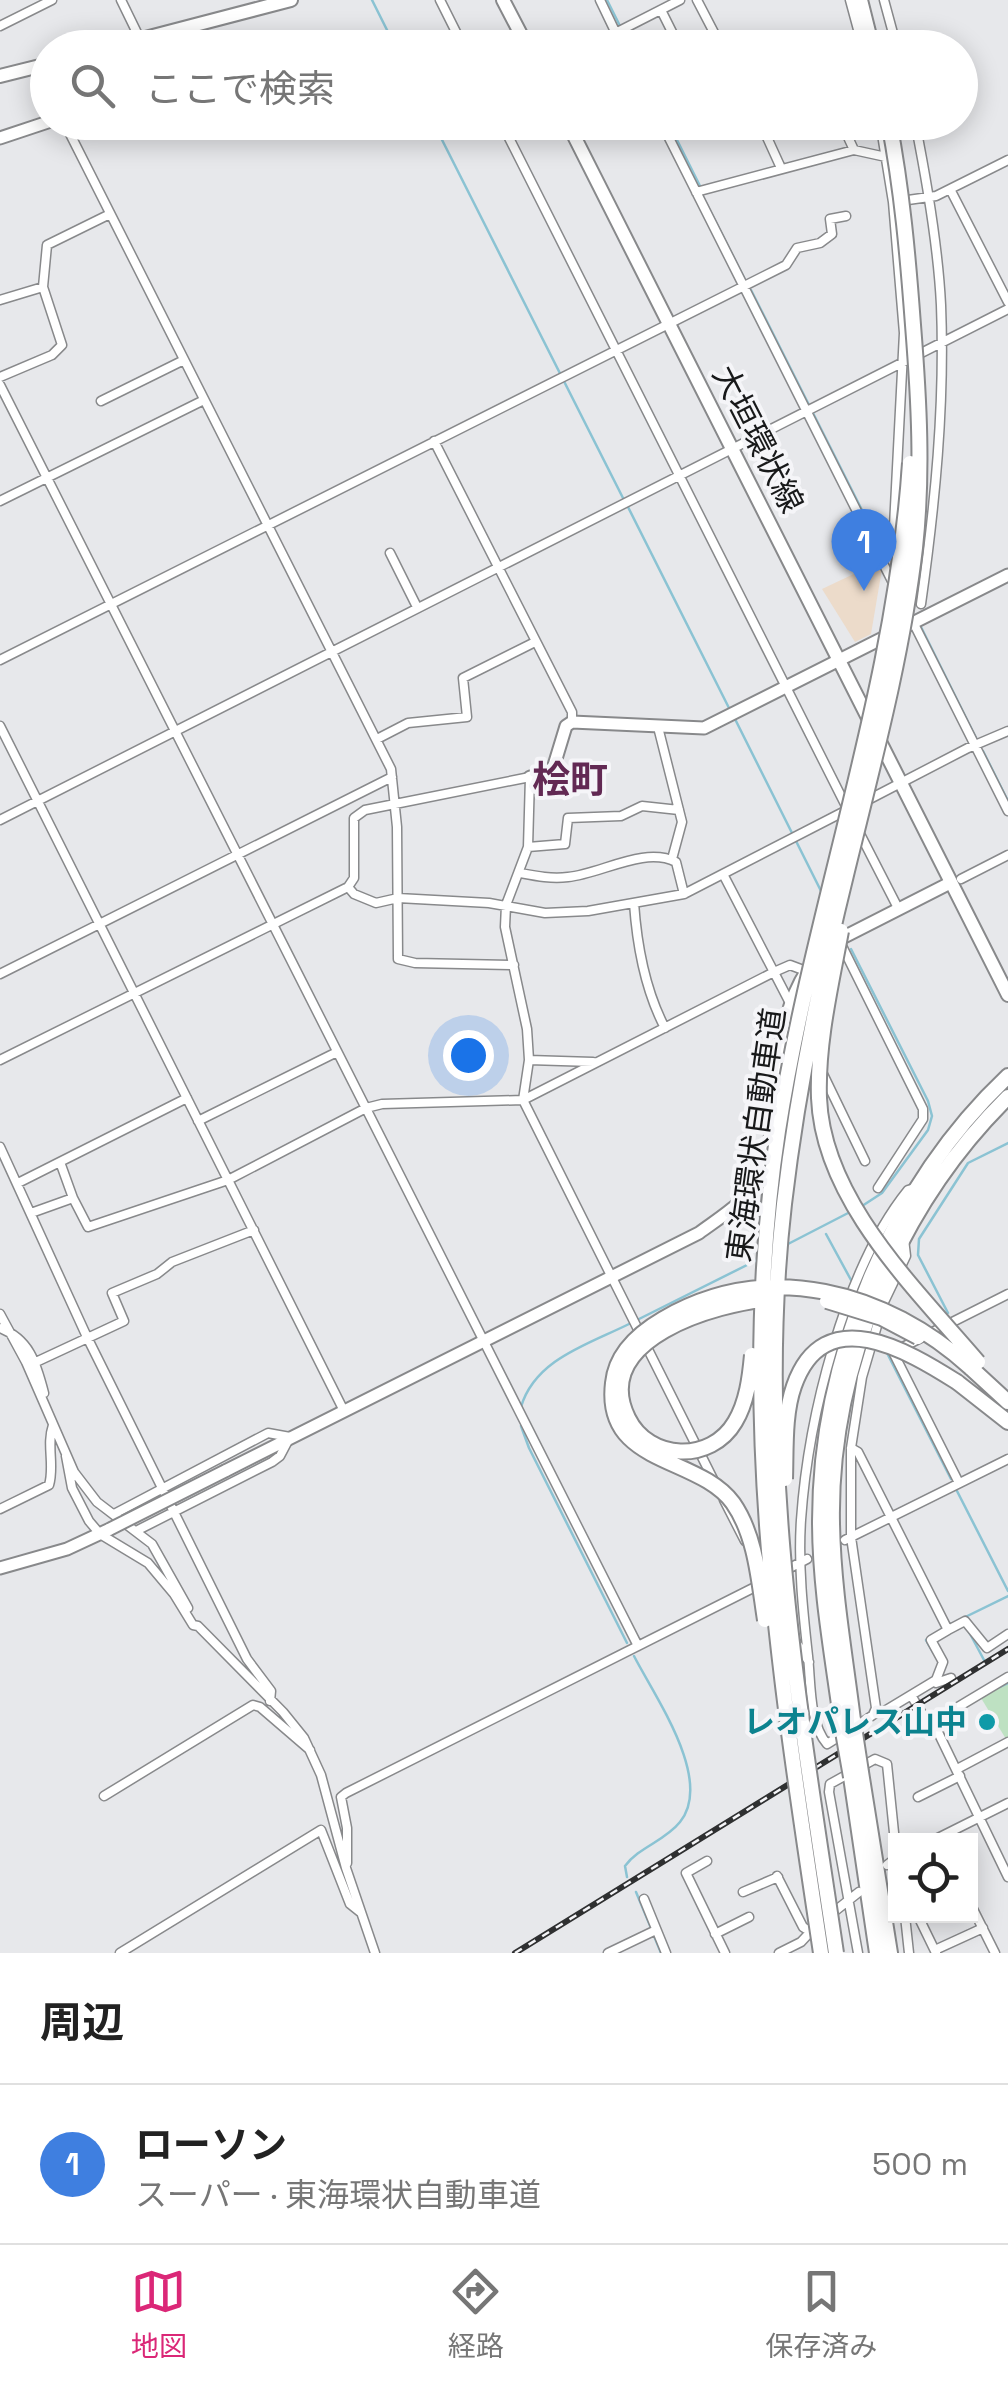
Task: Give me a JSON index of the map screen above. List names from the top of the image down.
{
  "streets": {
    "highway": ["東海環状自動車道"],
    "main road": ["大垣環状線"]
  },
  "districts": ["桧町"],
  "places": ["レオパレス山中"],
  "page": {
    "search": "ここで検索",
    "pins": "1",
    "heading": "周辺",
    "list": [
      {
        "mark": "1",
        "name": "ローソン",
        "note": "スーパー · 東海環状自動車道",
        "value": "500 m"
      }
    ],
    "nav": ["地図", "経路", "保存済み"]
  }
}
